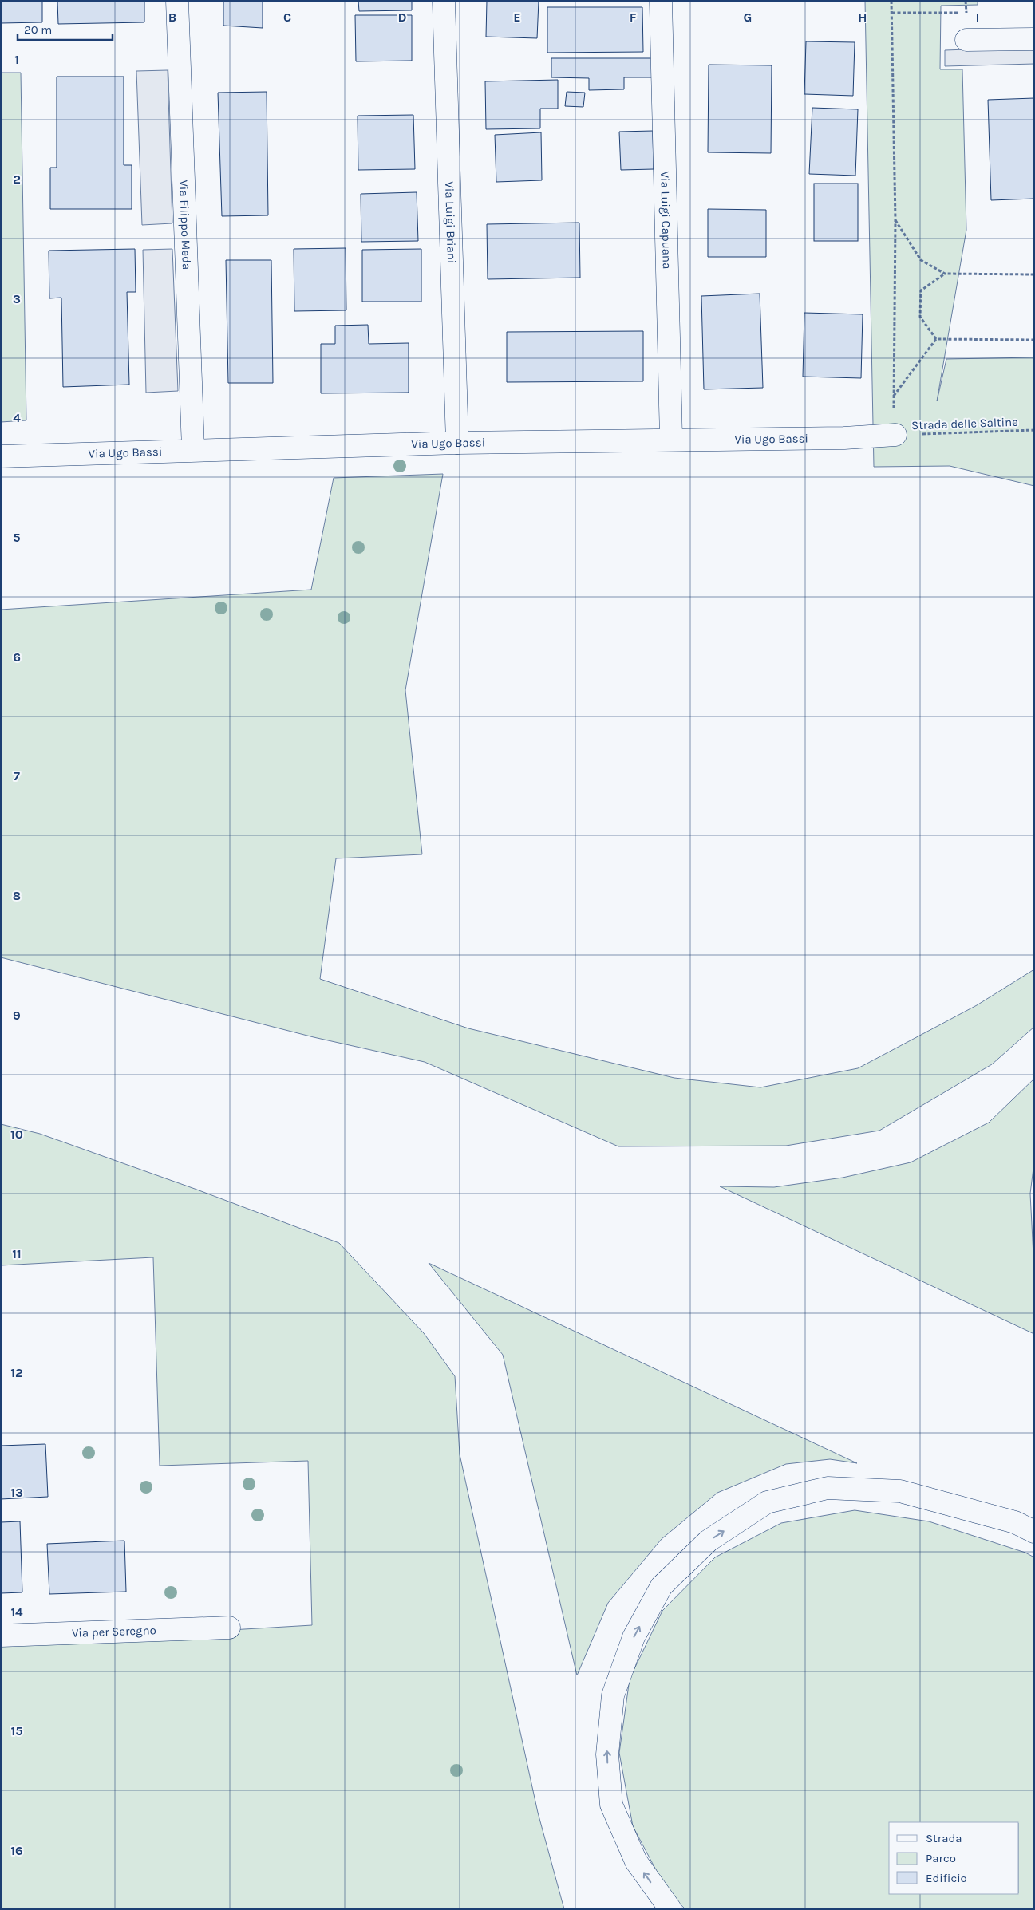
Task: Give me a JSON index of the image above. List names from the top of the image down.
{
  "streets": {
    "main road": [
      "Via Luigi Capuana",
      "Via Luigi Briani",
      "Via Filippo Meda",
      "Via Ugo Bassi",
      "Via per Seregno"
    ],
    "path": ["Strada delle Saltine"]
  },
  "crossings": [
    ["Via Luigi Capuana", "Via Ugo Bassi"],
    ["Via Luigi Briani", "Via Ugo Bassi"],
    ["Via Filippo Meda", "Via Ugo Bassi"],
    ["Strada delle Saltine", "Via Ugo Bassi"]
  ],
  "legend": ["Strada", "Parco", "Edificio"],
  "scale_bar": "20 m",
  "grid": {
    "columns": [
      "B",
      "C",
      "D",
      "E",
      "F",
      "G",
      "H",
      "I"
    ],
    "rows": [
      "1",
      "2",
      "3",
      "4",
      "5",
      "6",
      "7",
      "8",
      "9",
      "10",
      "11",
      "12",
      "13",
      "14",
      "15",
      "16"
    ]
  }
}
